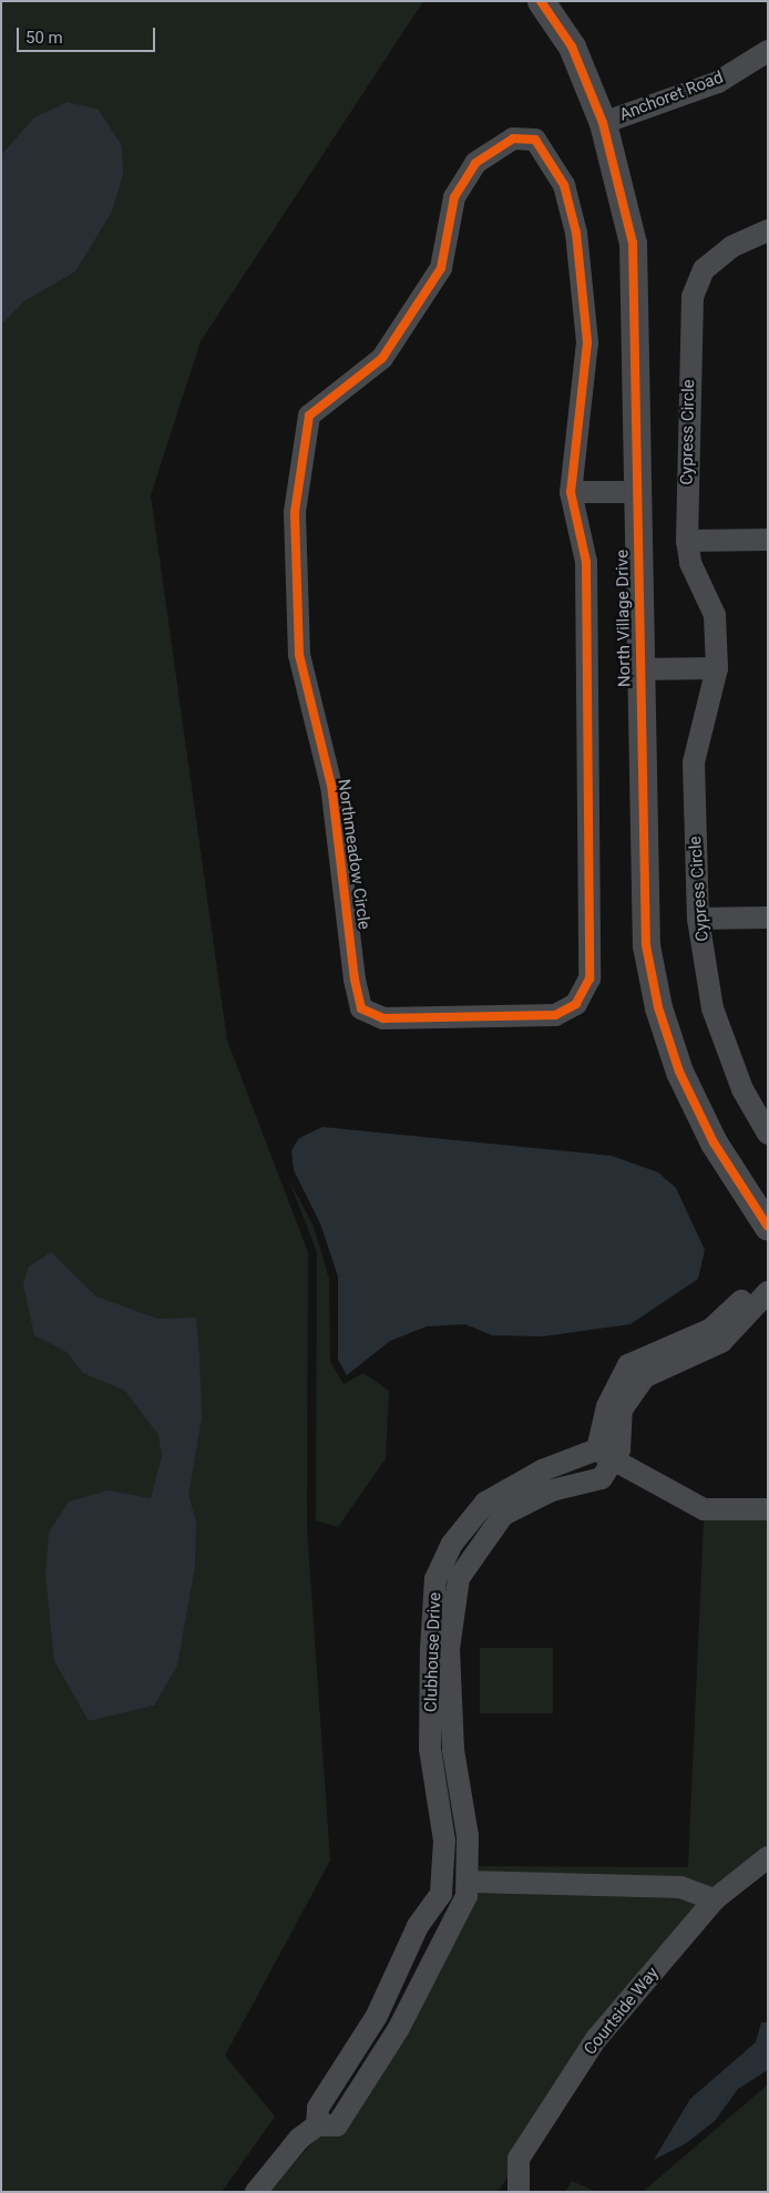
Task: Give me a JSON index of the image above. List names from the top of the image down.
{
  "streets": {
    "street": [
      "Anchoret Road",
      "Cypress Circle",
      "North Village Drive",
      "Northmeadow Circle",
      "Clubhouse Drive",
      "Courtside Way"
    ]
  },
  "crossings": [
    ["Anchoret Road", "North Village Drive"]
  ],
  "scale_bar": "50 m"
}
